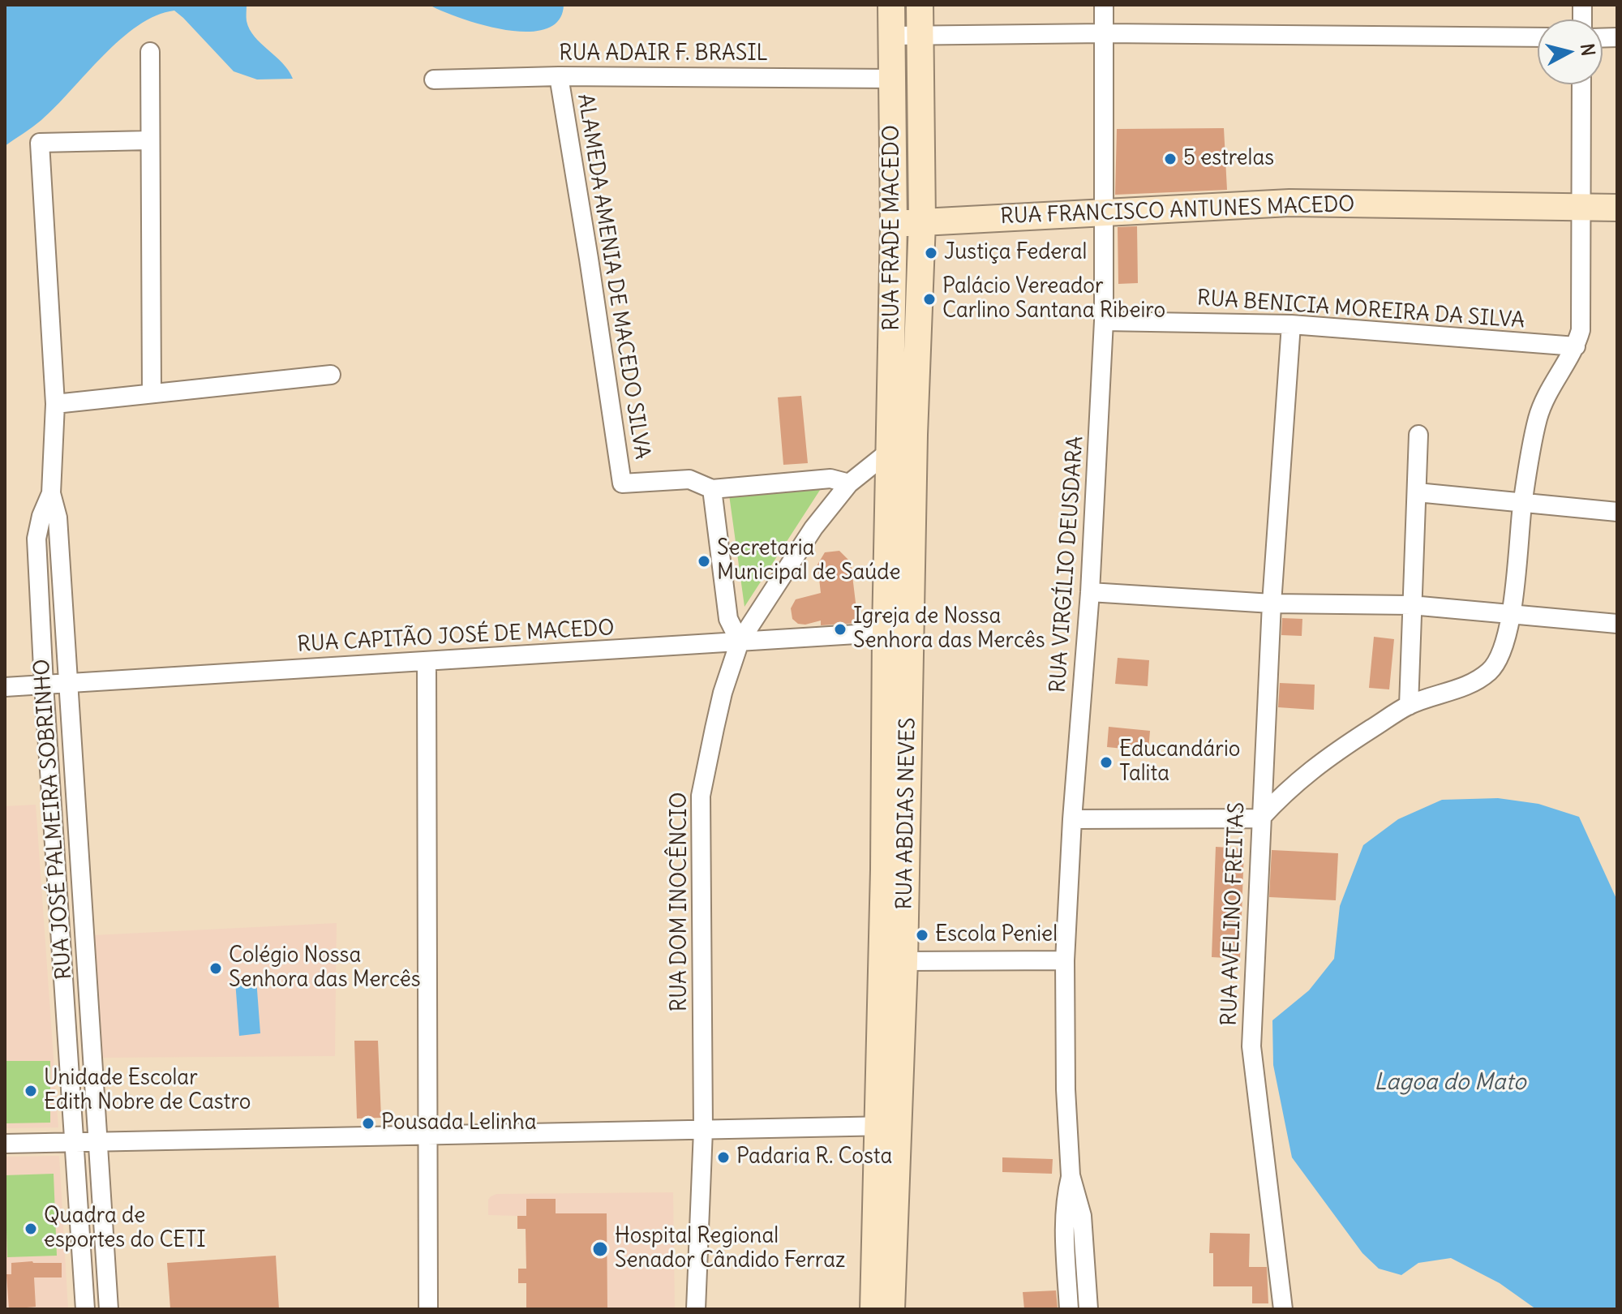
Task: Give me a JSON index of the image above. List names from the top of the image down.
{
  "streets": {
    "main road": ["RUA FRANCISCO ANTUNES MACEDO", "RUA FRADE MACEDO", "RUA ABDIAS NEVES"],
    "street": [
      "RUA ADAIR F. BRASIL",
      "ALAMEDA AMENIA DE MACEDO SILVA",
      "RUA BENICIA MOREIRA DA SILVA",
      "RUA VIRGÍLIO DEUSDARA",
      "RUA CAPITÃO JOSÉ DE MACEDO",
      "RUA JOSÉ PALMEIRA SOBRINHO",
      "RUA DOM INOCÊNCIO",
      "RUA AVELINO FREITAS"
    ]
  },
  "crossings": [
    ["RUA ADAIR F. BRASIL", "RUA FRADE MACEDO"],
    ["RUA ADAIR F. BRASIL", "ALAMEDA AMENIA DE MACEDO SILVA"],
    ["RUA FRANCISCO ANTUNES MACEDO", "RUA FRADE MACEDO"],
    ["RUA FRANCISCO ANTUNES MACEDO", "RUA VIRGÍLIO DEUSDARA"],
    ["RUA FRADE MACEDO", "RUA ABDIAS NEVES"],
    ["RUA FRADE MACEDO", "RUA DOM INOCÊNCIO"],
    ["RUA BENICIA MOREIRA DA SILVA", "RUA VIRGÍLIO DEUSDARA"],
    ["RUA BENICIA MOREIRA DA SILVA", "RUA AVELINO FREITAS"],
    ["RUA CAPITÃO JOSÉ DE MACEDO", "RUA ABDIAS NEVES"],
    ["RUA CAPITÃO JOSÉ DE MACEDO", "RUA JOSÉ PALMEIRA SOBRINHO"],
    ["RUA CAPITÃO JOSÉ DE MACEDO", "RUA DOM INOCÊNCIO"],
    ["RUA ABDIAS NEVES", "RUA DOM INOCÊNCIO"]
  ],
  "water": ["Lagoa do Mato"],
  "places": [
    "5 estrelas",
    "Justiça Federal",
    "Palácio Vereador Carlino Santana Ribeiro",
    "Secretaria Municipal de Saúde",
    "Igreja de Nossa Senhora das Mercês",
    "Educandário Talita",
    "Escola Peniel",
    "Colégio Nossa Senhora das Mercês",
    "Unidade Escolar Edith Nobre de Castro",
    "Pousada Lelinha",
    "Padaria R. Costa",
    "Quadra de esportes do CETI",
    "Hospital Regional Senador Cândido Ferraz"
  ],
  "north": "right"
}
